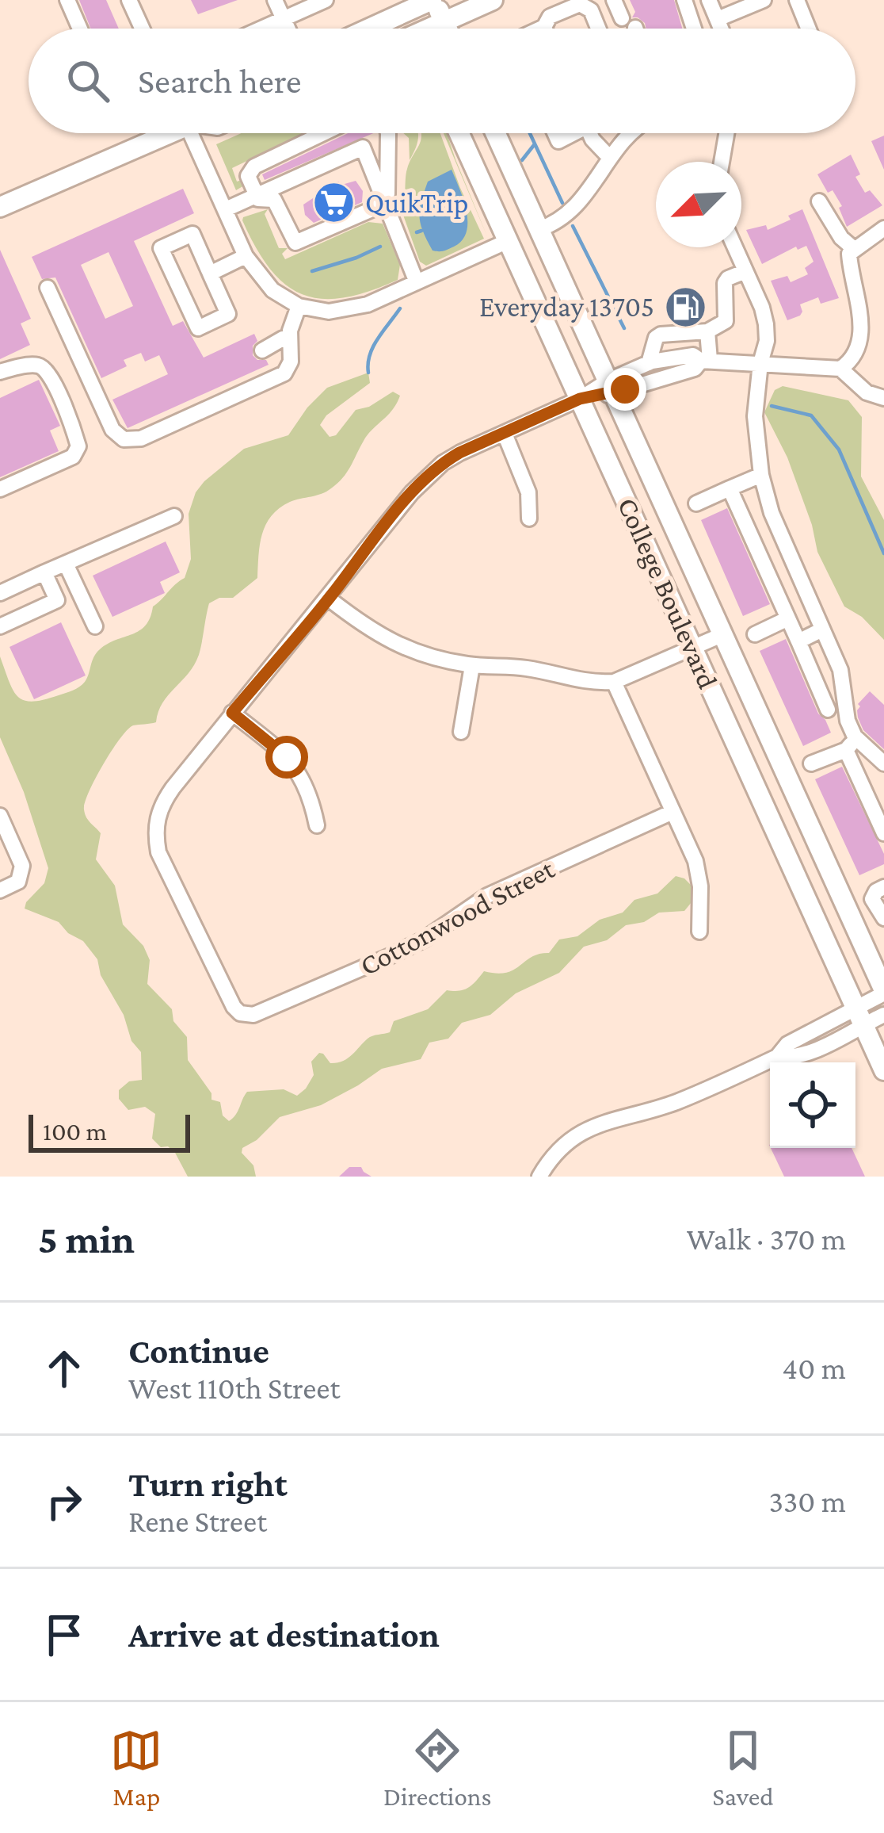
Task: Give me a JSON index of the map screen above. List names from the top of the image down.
{
  "streets": {
    "main road": ["College Boulevard"],
    "street": ["Cottonwood Street"]
  },
  "places": {
    "supermarket": ["QuikTrip"],
    "fuel station": ["Everyday 13705"]
  },
  "scale_bar": "100 m",
  "north": "bottom left",
  "page": {
    "search": "Search here",
    "scale": "100 m",
    "heading": ["5 min", "Walk · 370 m"],
    "list": [
      ["Continue", "West 110th Street", "40 m"],
      ["Turn right", "Rene Street", "330 m"],
      "Arrive at destination"
    ],
    "nav": ["Map", "Directions", "Saved"]
  }
}
